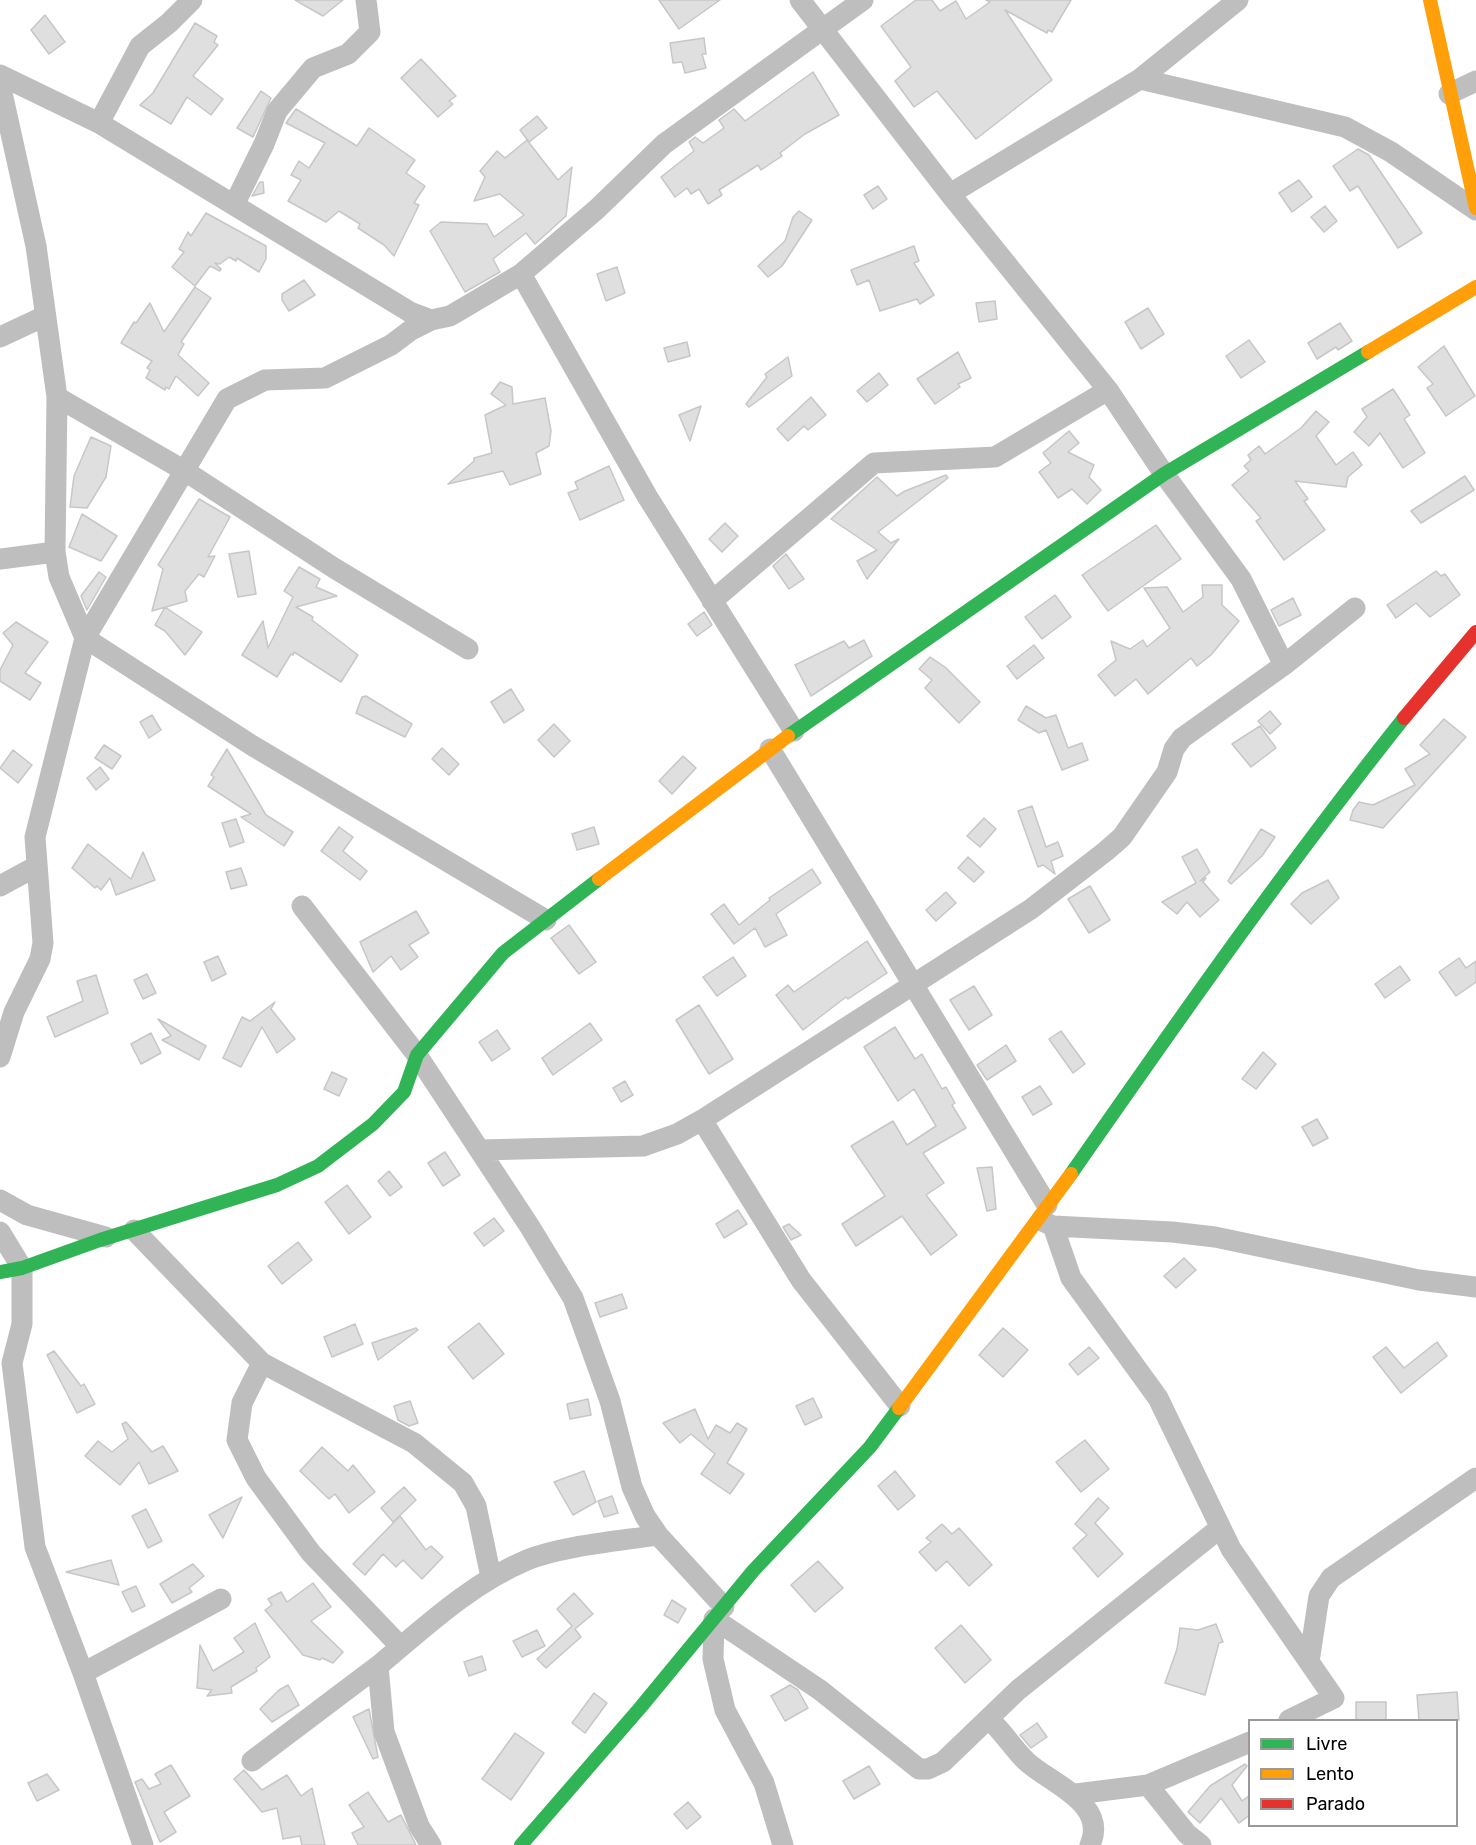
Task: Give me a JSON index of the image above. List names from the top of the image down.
{
  "legend": ["Livre", "Lento", "Parado"]
}
